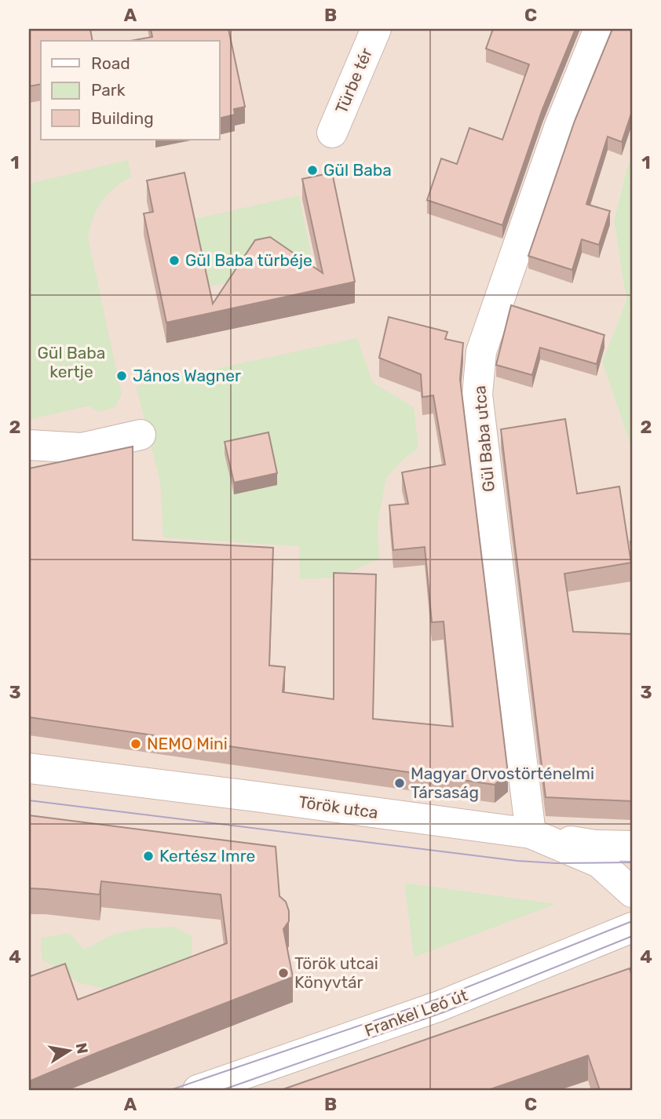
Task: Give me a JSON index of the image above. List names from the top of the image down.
{
  "streets": {
    "street": [
      "Türbe tér",
      "Gül Baba utca",
      "Török utca",
      "Frankel Leó út"
    ]
  },
  "crossings": [
    ["Gül Baba utca", "Török utca"]
  ],
  "parks": ["Gül Baba kertje"],
  "places": [
    "Gül Baba",
    "Gül Baba türbéje",
    "János Wagner",
    "NEMO Mini",
    "Magyar Orvostörténelmi Társaság",
    "Kertész Imre",
    "Török utcai Könyvtár"
  ],
  "legend": ["Road", "Park", "Building"],
  "north": "right",
  "grid": {
    "columns": ["A", "B", "C"],
    "rows": [
      "1",
      "2",
      "3",
      "4"
    ]
  }
}
